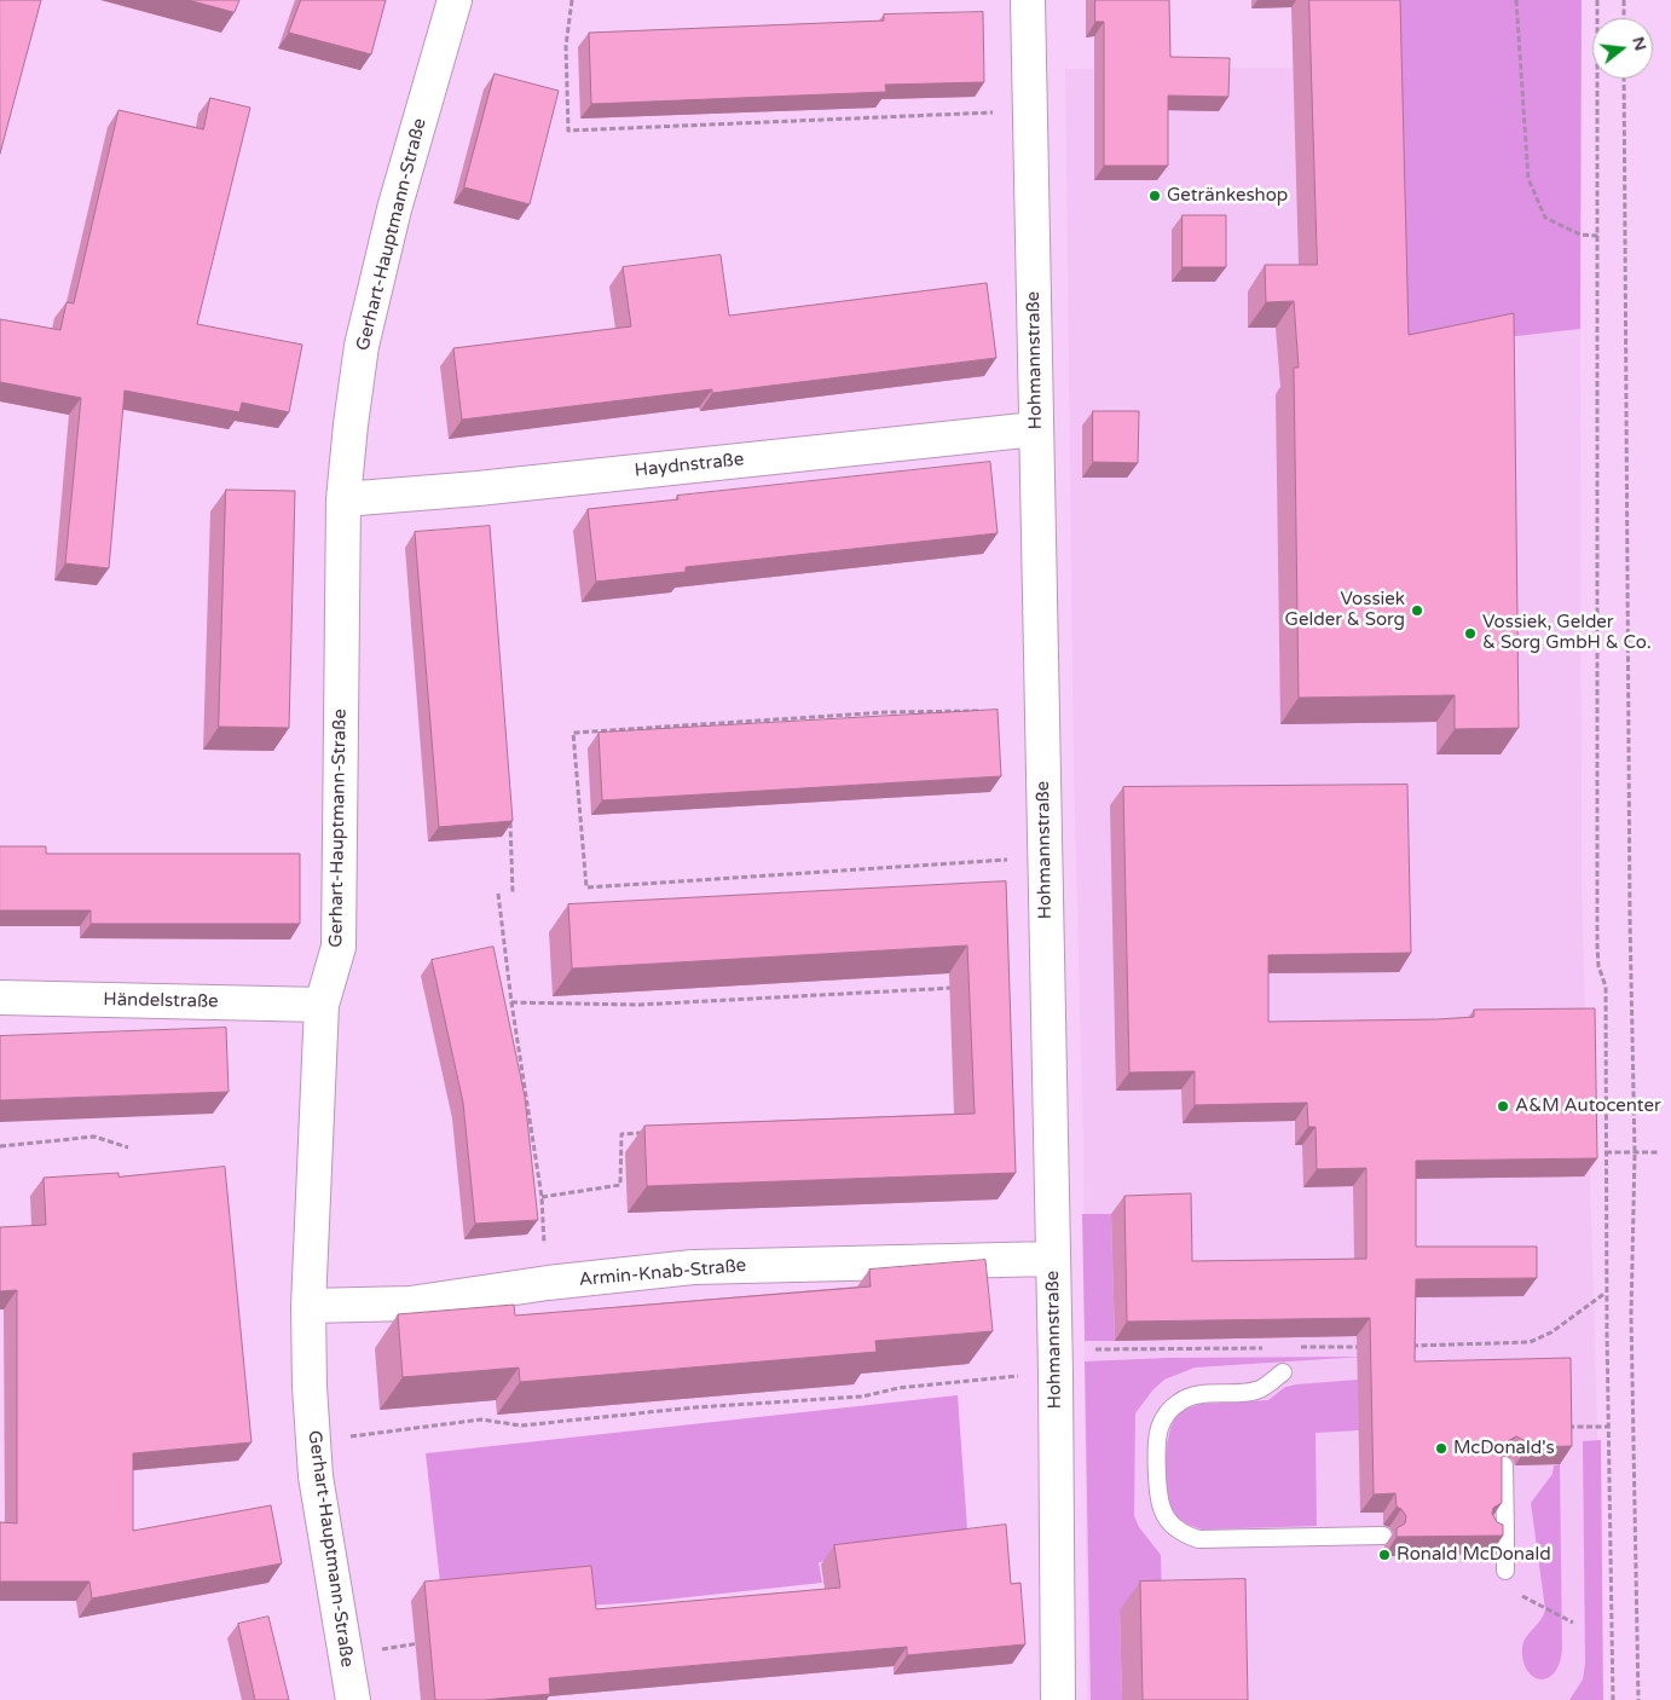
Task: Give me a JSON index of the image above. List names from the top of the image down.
{
  "streets": {
    "street": [
      "Gerhart-Hauptmann-Straße",
      "Hohmannstraße",
      "Haydnstraße",
      "Händelstraße",
      "Armin-Knab-Straße"
    ]
  },
  "crossings": [
    ["Gerhart-Hauptmann-Straße", "Haydnstraße"],
    ["Gerhart-Hauptmann-Straße", "Händelstraße"],
    ["Gerhart-Hauptmann-Straße", "Armin-Knab-Straße"],
    ["Hohmannstraße", "Haydnstraße"],
    ["Hohmannstraße", "Armin-Knab-Straße"]
  ],
  "places": [
    "Getränkeshop",
    "Vossiek Gelder & Sorg",
    "Vossiek, Gelder & Sorg GmbH & Co.",
    "A&M Autocenter",
    "McDonald's",
    "Ronald McDonald"
  ],
  "north": "right"
}
